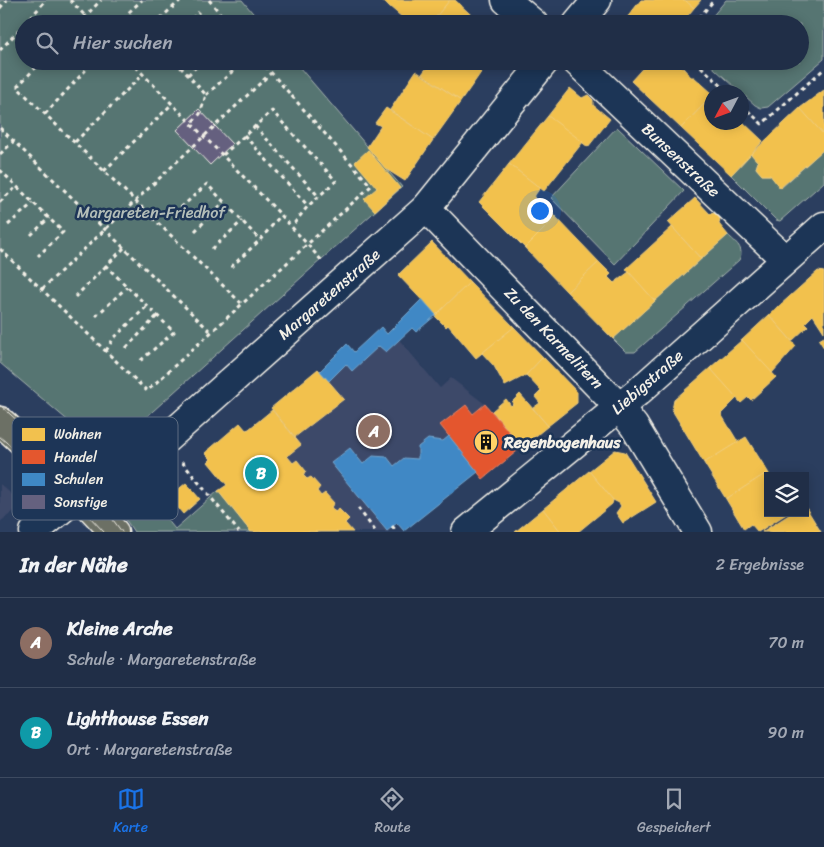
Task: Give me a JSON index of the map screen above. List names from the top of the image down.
{
  "streets": {
    "street": [
      "Bunsenstraße",
      "Margaretenstraße",
      "Zu den Karmelitern",
      "Liebigstraße"
    ]
  },
  "crossings": [
    ["Bunsenstraße", "Liebigstraße"],
    ["Margaretenstraße", "Zu den Karmelitern"],
    ["Zu den Karmelitern", "Liebigstraße"]
  ],
  "parks": ["Margareten-Friedhof"],
  "places": {
    "building": ["Regenbogenhaus"]
  },
  "legend": [
    "Wohnen",
    "Handel",
    "Schulen",
    "Sonstige"
  ],
  "north": "bottom left",
  "page": {
    "search": "Hier suchen",
    "pins": ["A", "B"],
    "heading": ["In der Nähe", "2 Ergebnisse"],
    "list": [
      {
        "mark": "A",
        "name": "Kleine Arche",
        "note": "Schule · Margaretenstraße",
        "value": "70 m"
      },
      {
        "mark": "B",
        "name": "Lighthouse Essen",
        "note": "Ort · Margaretenstraße",
        "value": "90 m"
      }
    ],
    "nav": ["Karte", "Route", "Gespeichert"]
  }
}
